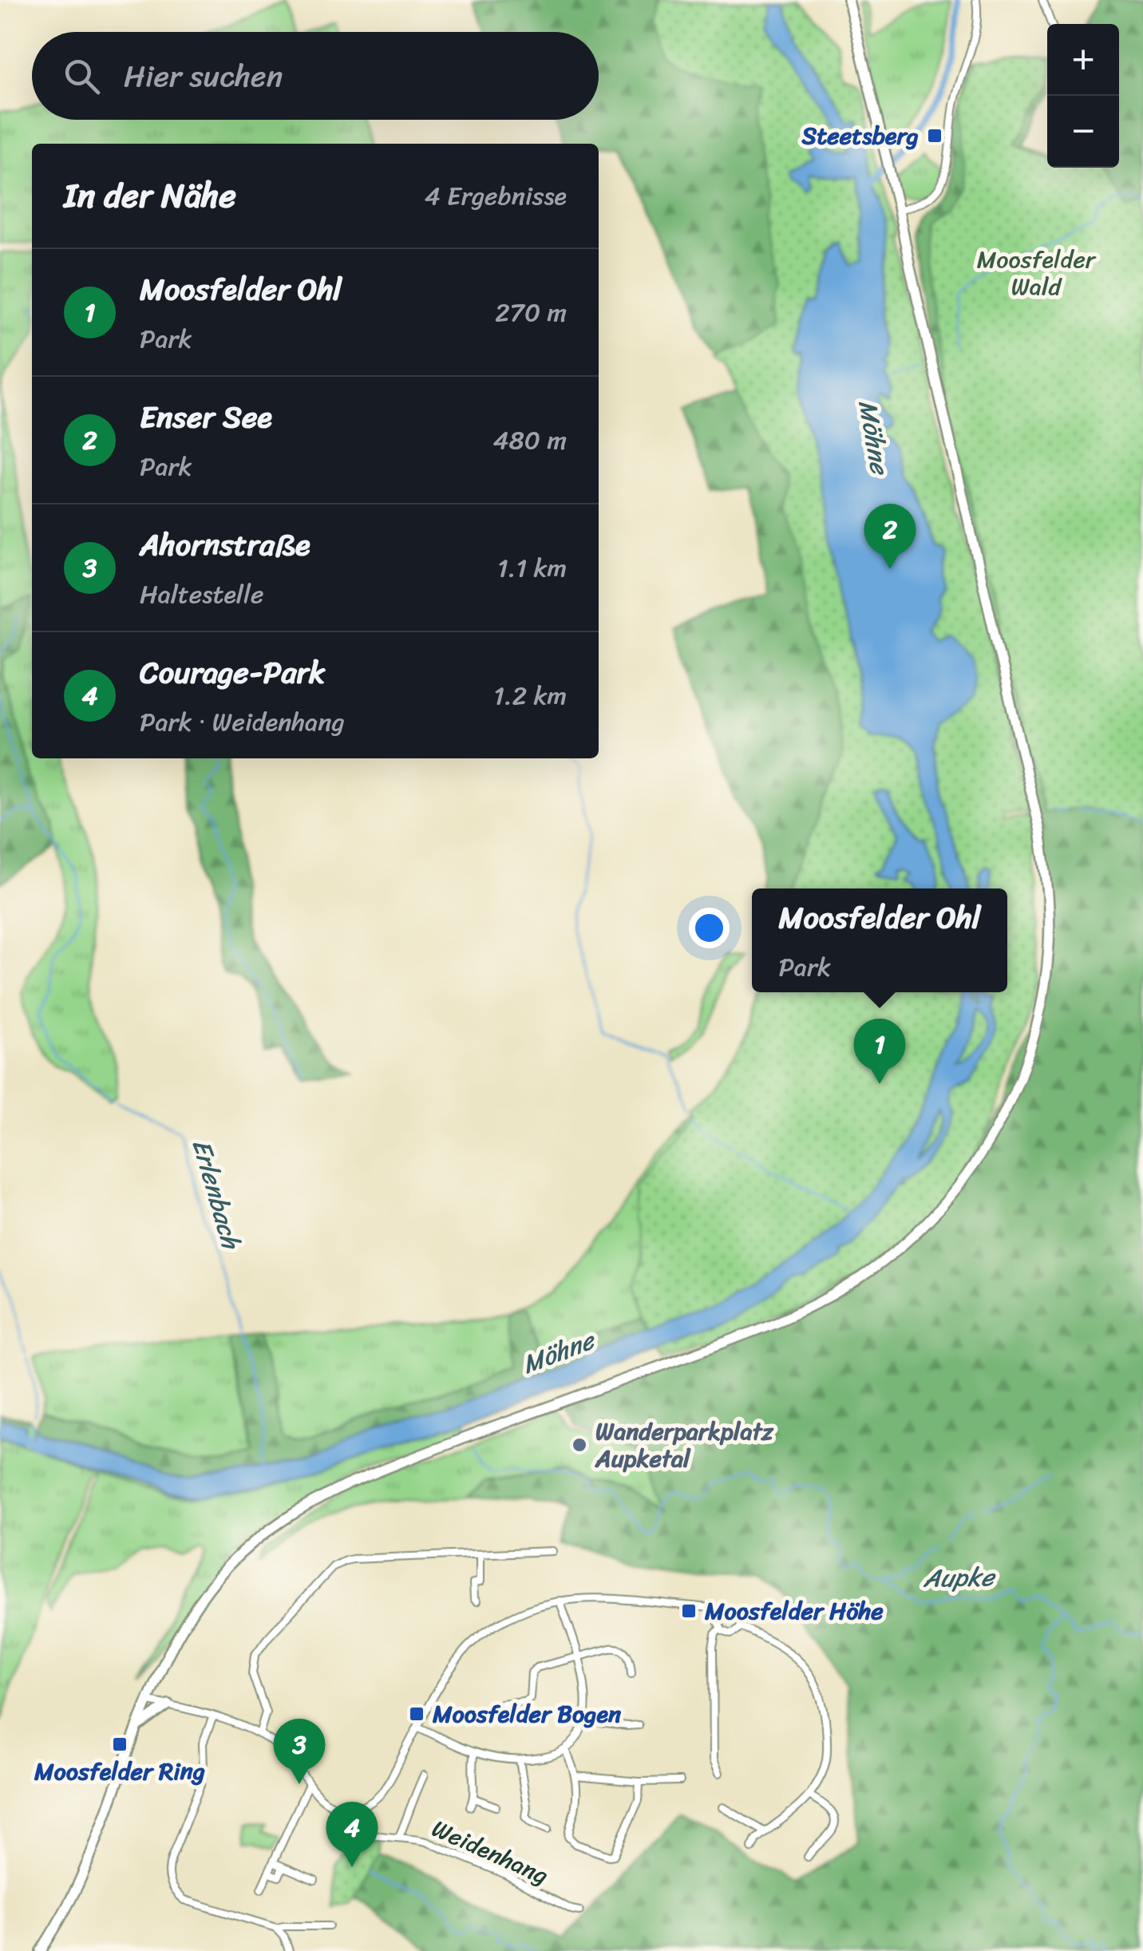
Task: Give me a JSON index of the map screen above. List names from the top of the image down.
{
  "streets": {
    "street": ["Weidenhang"]
  },
  "water": ["Möhne", "Erlenbach", "Aupke"],
  "parks": ["Moosfelder Wald"],
  "places": {
    "transit": [
      "Steetsberg",
      "Moosfelder Höhe",
      "Moosfelder Bogen",
      "Moosfelder Ring"
    ],
    "other": ["Wanderparkplatz Aupketal"]
  },
  "page": {
    "map_buttons": ["+", "−"],
    "search": "Hier suchen",
    "heading": ["In der Nähe", "4 Ergebnisse"],
    "list": [
      {
        "mark": "1",
        "name": "Moosfelder Ohl",
        "note": "Park",
        "value": "270 m"
      },
      {
        "mark": "2",
        "name": "Enser See",
        "note": "Park",
        "value": "480 m"
      },
      {
        "mark": "3",
        "name": "Ahornstraße",
        "note": "Haltestelle",
        "value": "1.1 km"
      },
      {
        "mark": "4",
        "name": "Courage-Park",
        "note": "Park · Weidenhang",
        "value": "1.2 km"
      }
    ],
    "pins": [
      "2",
      "1",
      "3",
      "4"
    ],
    "popup": ["Moosfelder Ohl", "Park"]
  }
}
